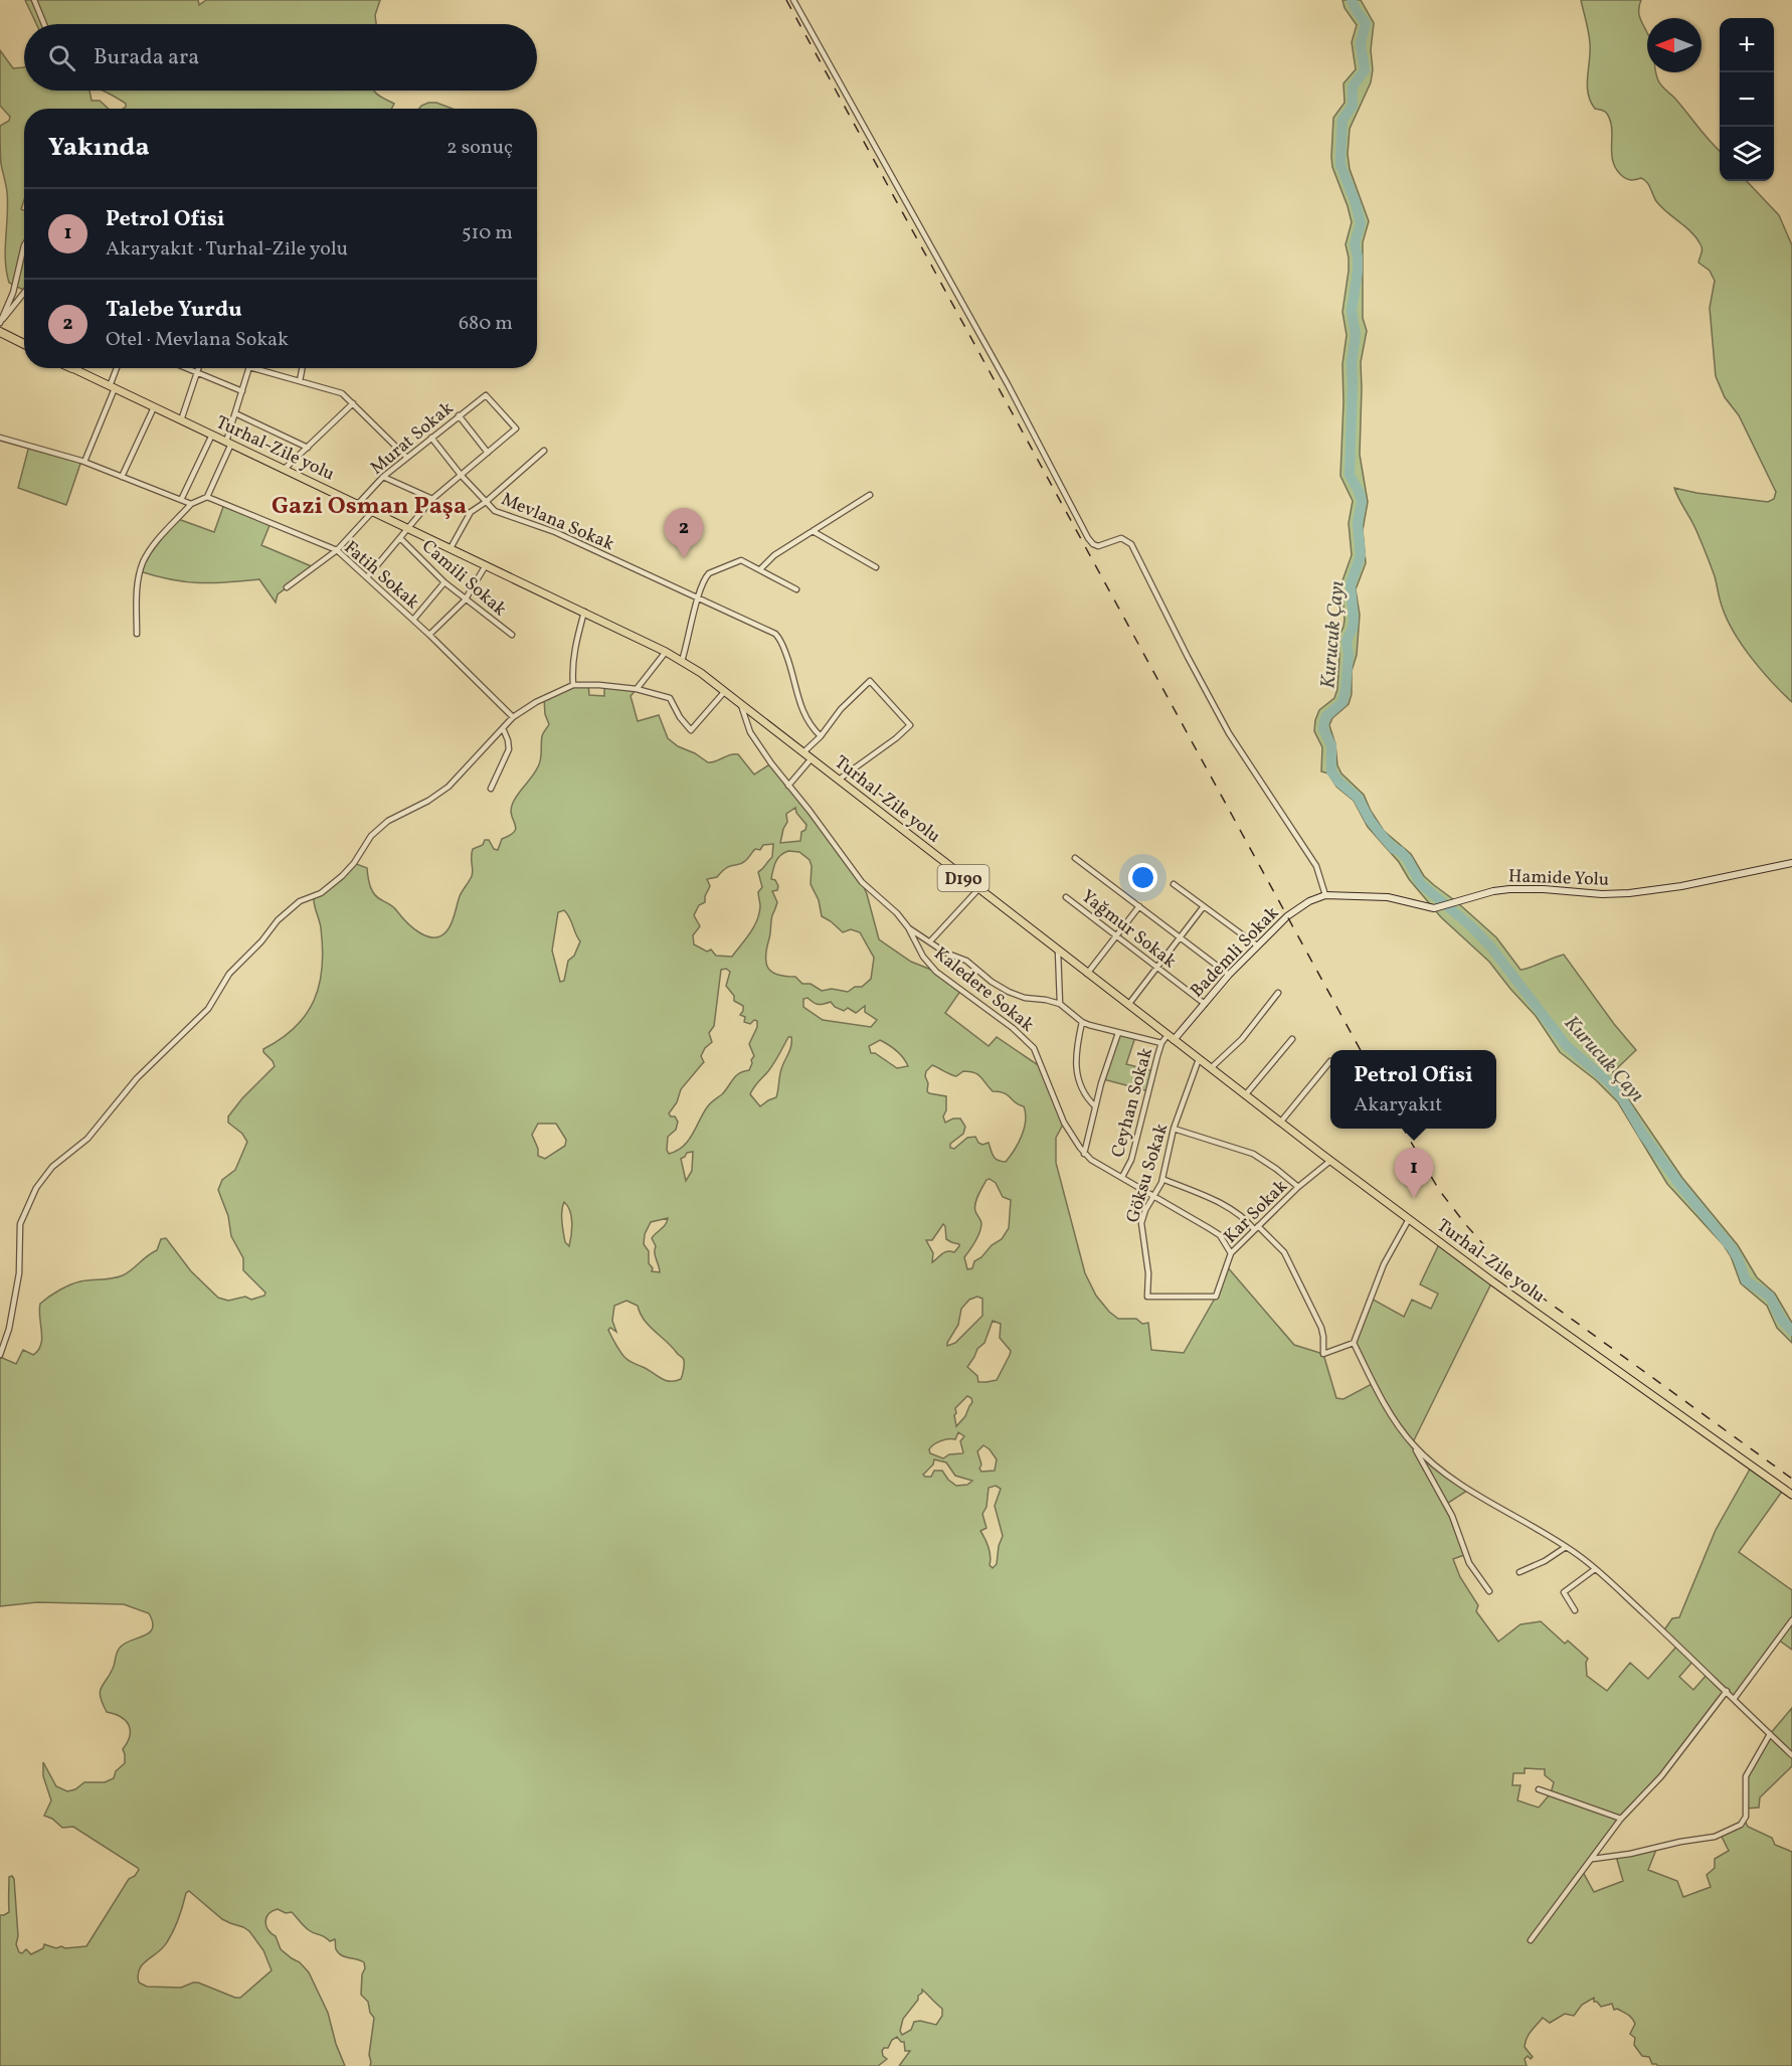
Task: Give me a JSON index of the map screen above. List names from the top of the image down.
{
  "streets": {
    "main road": ["Turhal-Zile yolu", "D190"],
    "street": [
      "Murat Sokak",
      "Mevlana Sokak",
      "Fatih Sokak",
      "Camili Sokak",
      "Hamide Yolu",
      "Yağmur Sokak",
      "Bademli Sokak",
      "Kaledere Sokak",
      "Ceyhan Sokak",
      "Göksu Sokak",
      "Kar Sokak"
    ]
  },
  "crossings": [
    ["Murat Sokak", "Turhal-Zile yolu"],
    ["Murat Sokak", "Mevlana Sokak"],
    ["Turhal-Zile yolu", "Bademli Sokak"],
    ["Turhal-Zile yolu", "Kaledere Sokak"],
    ["Turhal-Zile yolu", "Ceyhan Sokak"],
    ["Turhal-Zile yolu", "Göksu Sokak"],
    ["Turhal-Zile yolu", "Kar Sokak"],
    ["Hamide Yolu", "Bademli Sokak"],
    ["Yağmur Sokak", "Bademli Sokak"],
    ["Bademli Sokak", "Ceyhan Sokak"],
    ["Kaledere Sokak", "Ceyhan Sokak"],
    ["Kaledere Sokak", "Göksu Sokak"],
    ["Kaledere Sokak", "Kar Sokak"],
    ["Göksu Sokak", "Kar Sokak"]
  ],
  "districts": ["Gazi Osman Paşa"],
  "water": ["Kurucuk Çayı"],
  "north": "left",
  "page": {
    "map_buttons": ["+", "−"],
    "search": "Burada ara",
    "heading": ["Yakında", "2 sonuç"],
    "list": [
      {
        "mark": "1",
        "name": "Petrol Ofisi",
        "note": "Akaryakıt · Turhal-Zile yolu",
        "value": "510 m"
      },
      {
        "mark": "2",
        "name": "Talebe Yurdu",
        "note": "Otel · Mevlana Sokak",
        "value": "680 m"
      }
    ],
    "pins": ["2", "1"],
    "popup": ["Petrol Ofisi", "Akaryakıt"]
  }
}
